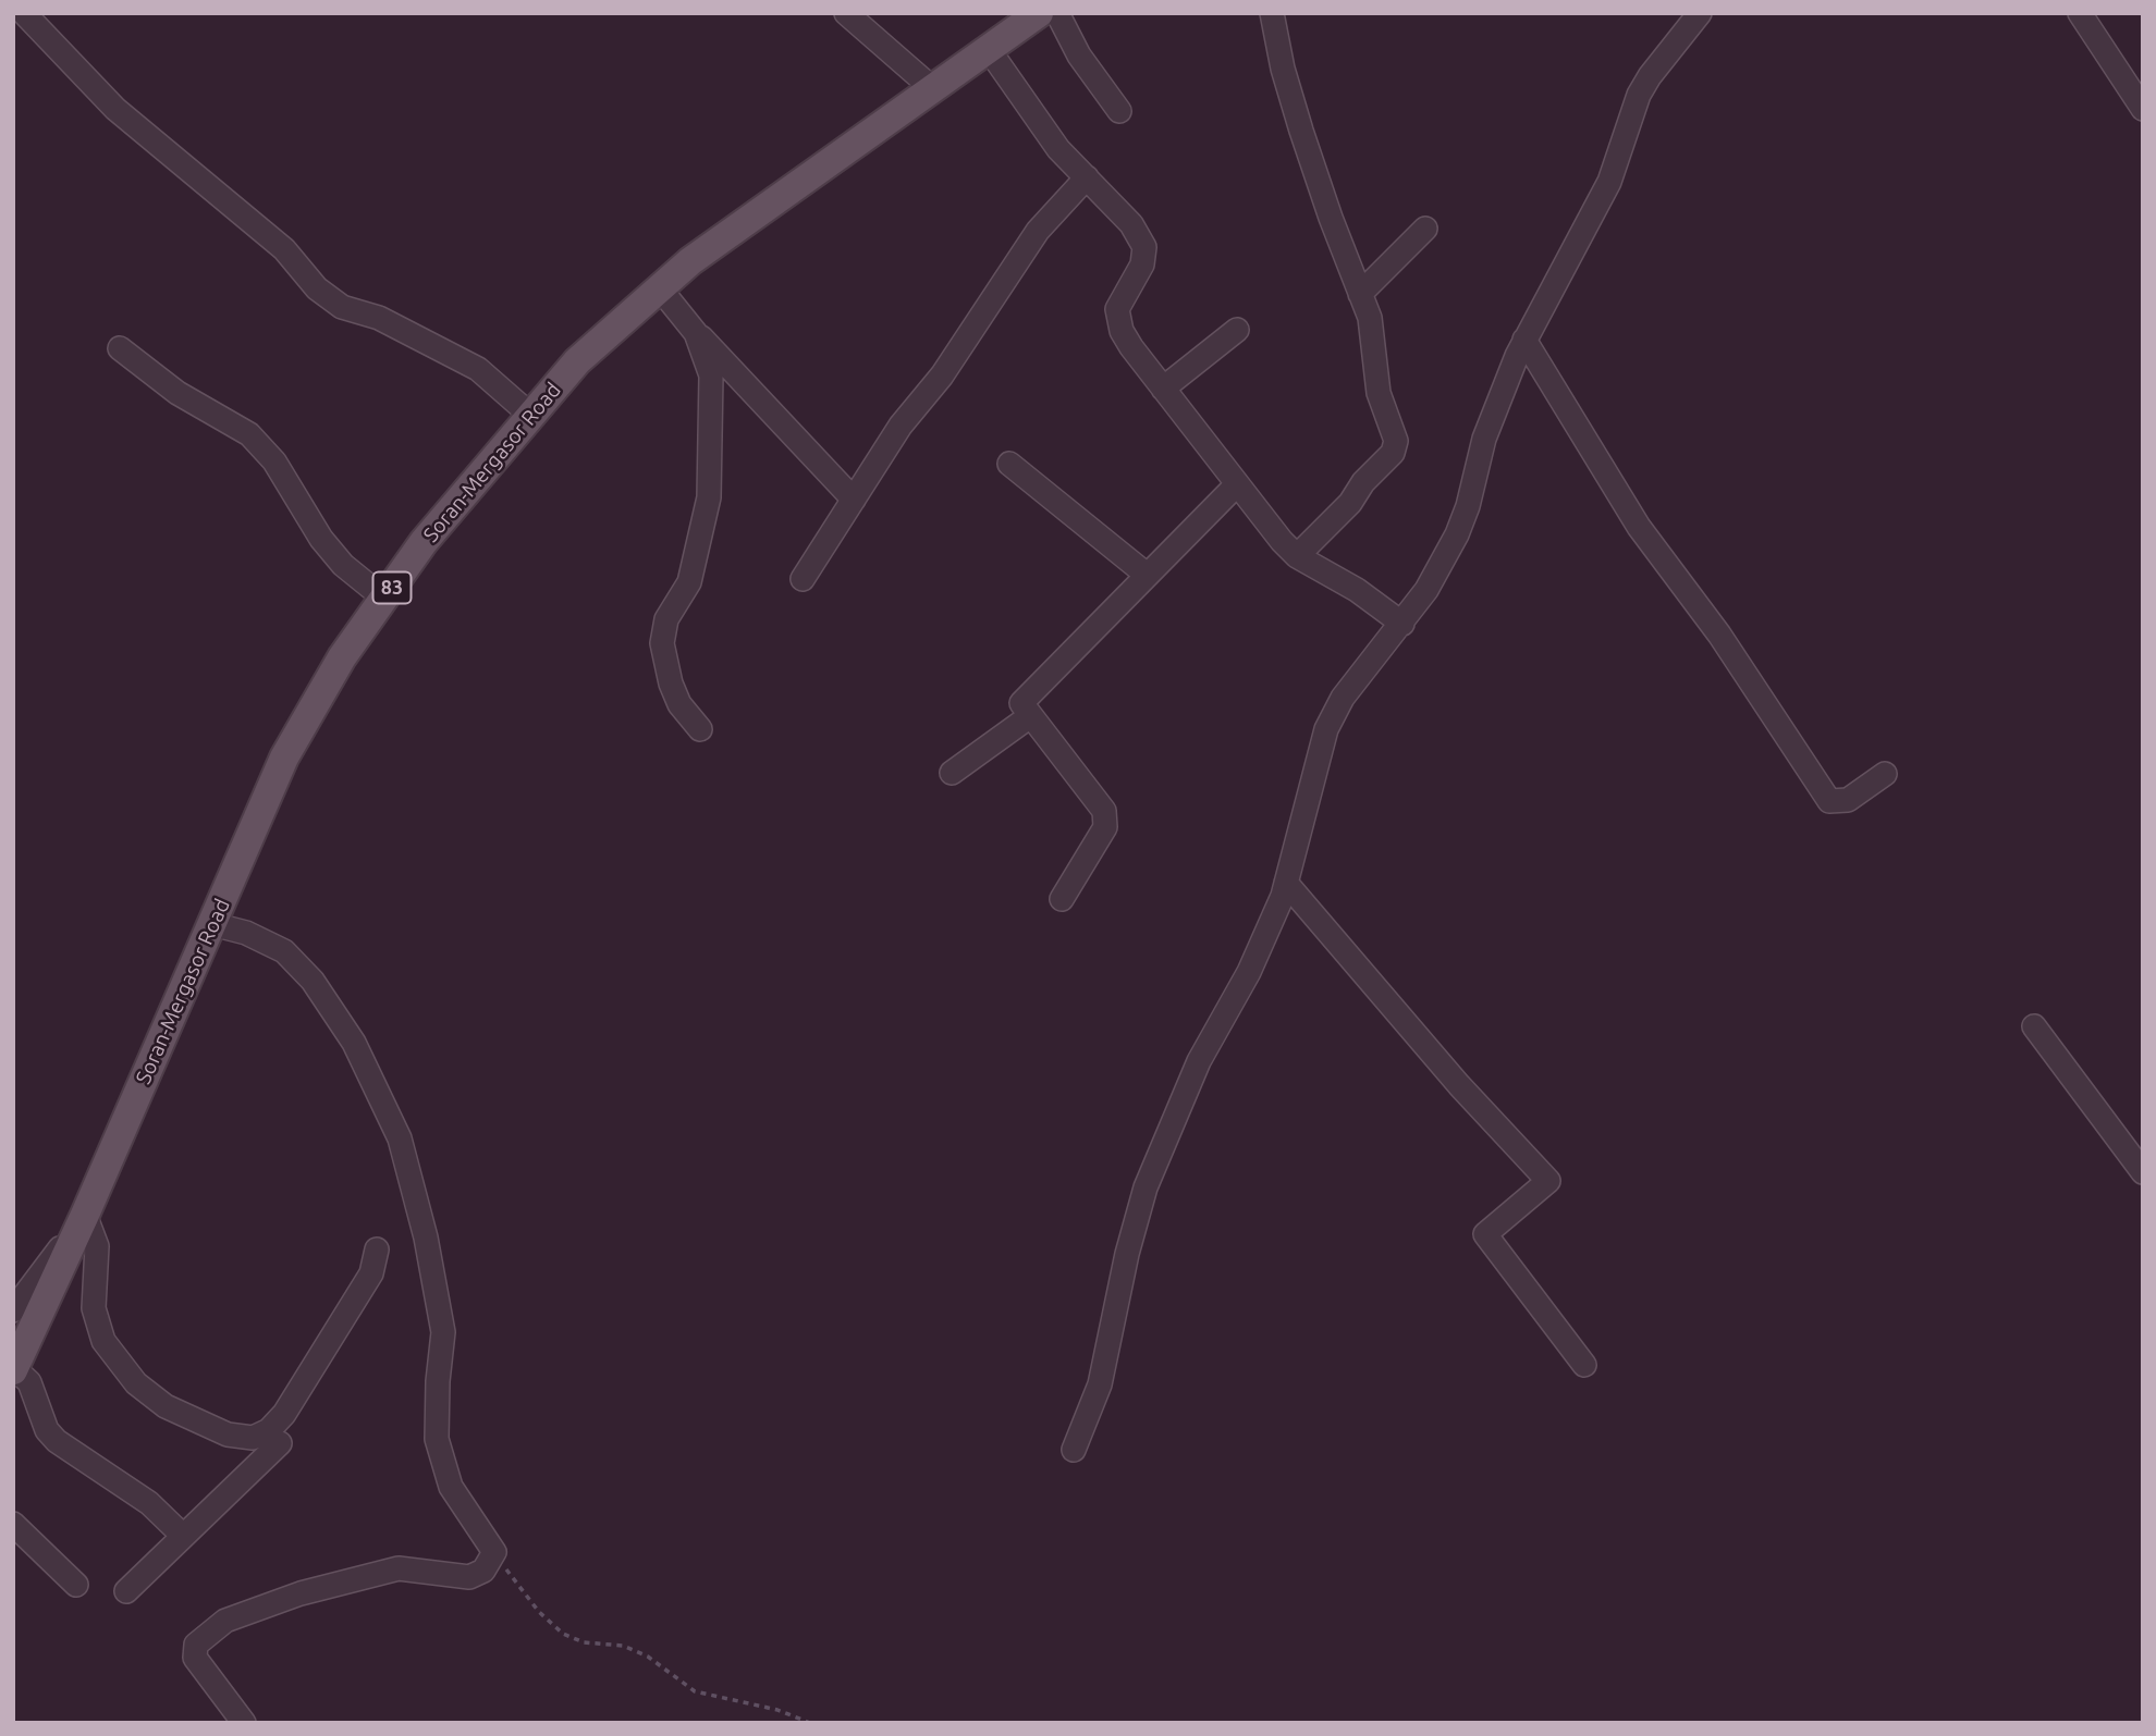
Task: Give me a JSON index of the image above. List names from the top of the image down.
{
  "streets": {
    "main road": ["Soran-Mergasor Road", "83"]
  }
}
